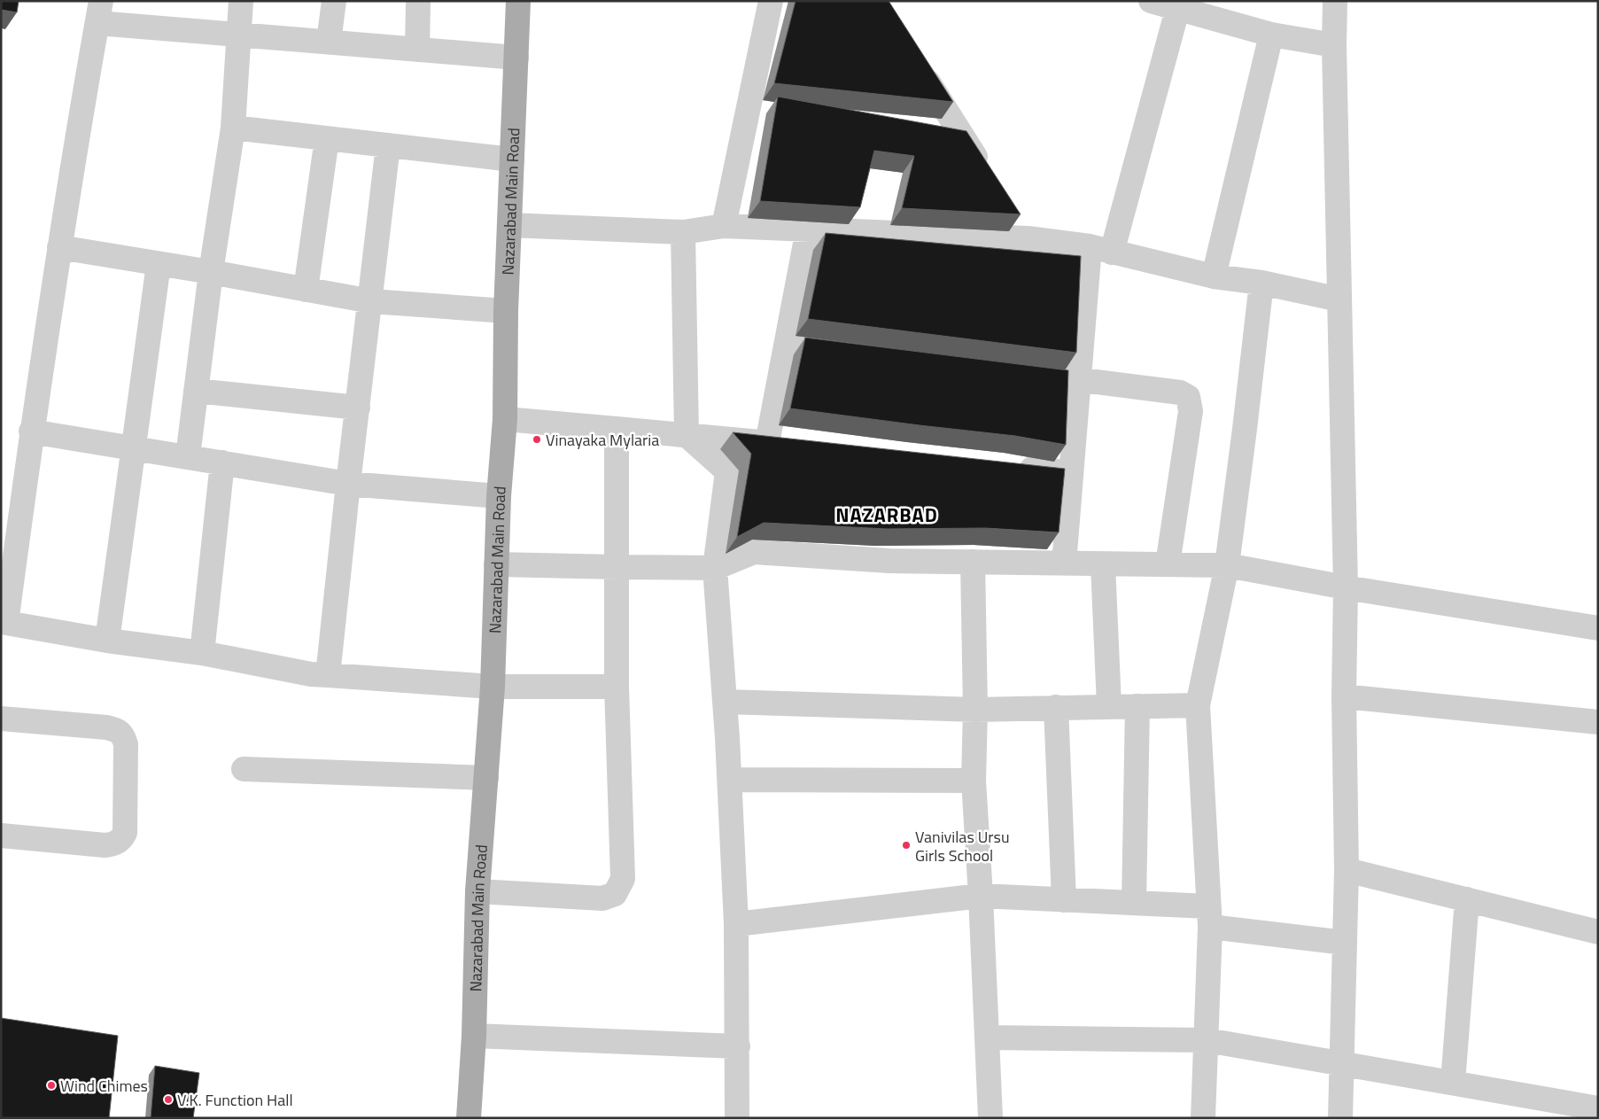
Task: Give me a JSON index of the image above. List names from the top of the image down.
{
  "streets": {
    "main road": ["Nazarabad Main Road"]
  },
  "districts": ["NAZARBAD"],
  "places": [
    "Vinayaka Mylaria",
    "Vanivilas Ursu Girls School",
    "Wind Chimes",
    "V.K. Function Hall"
  ]
}
